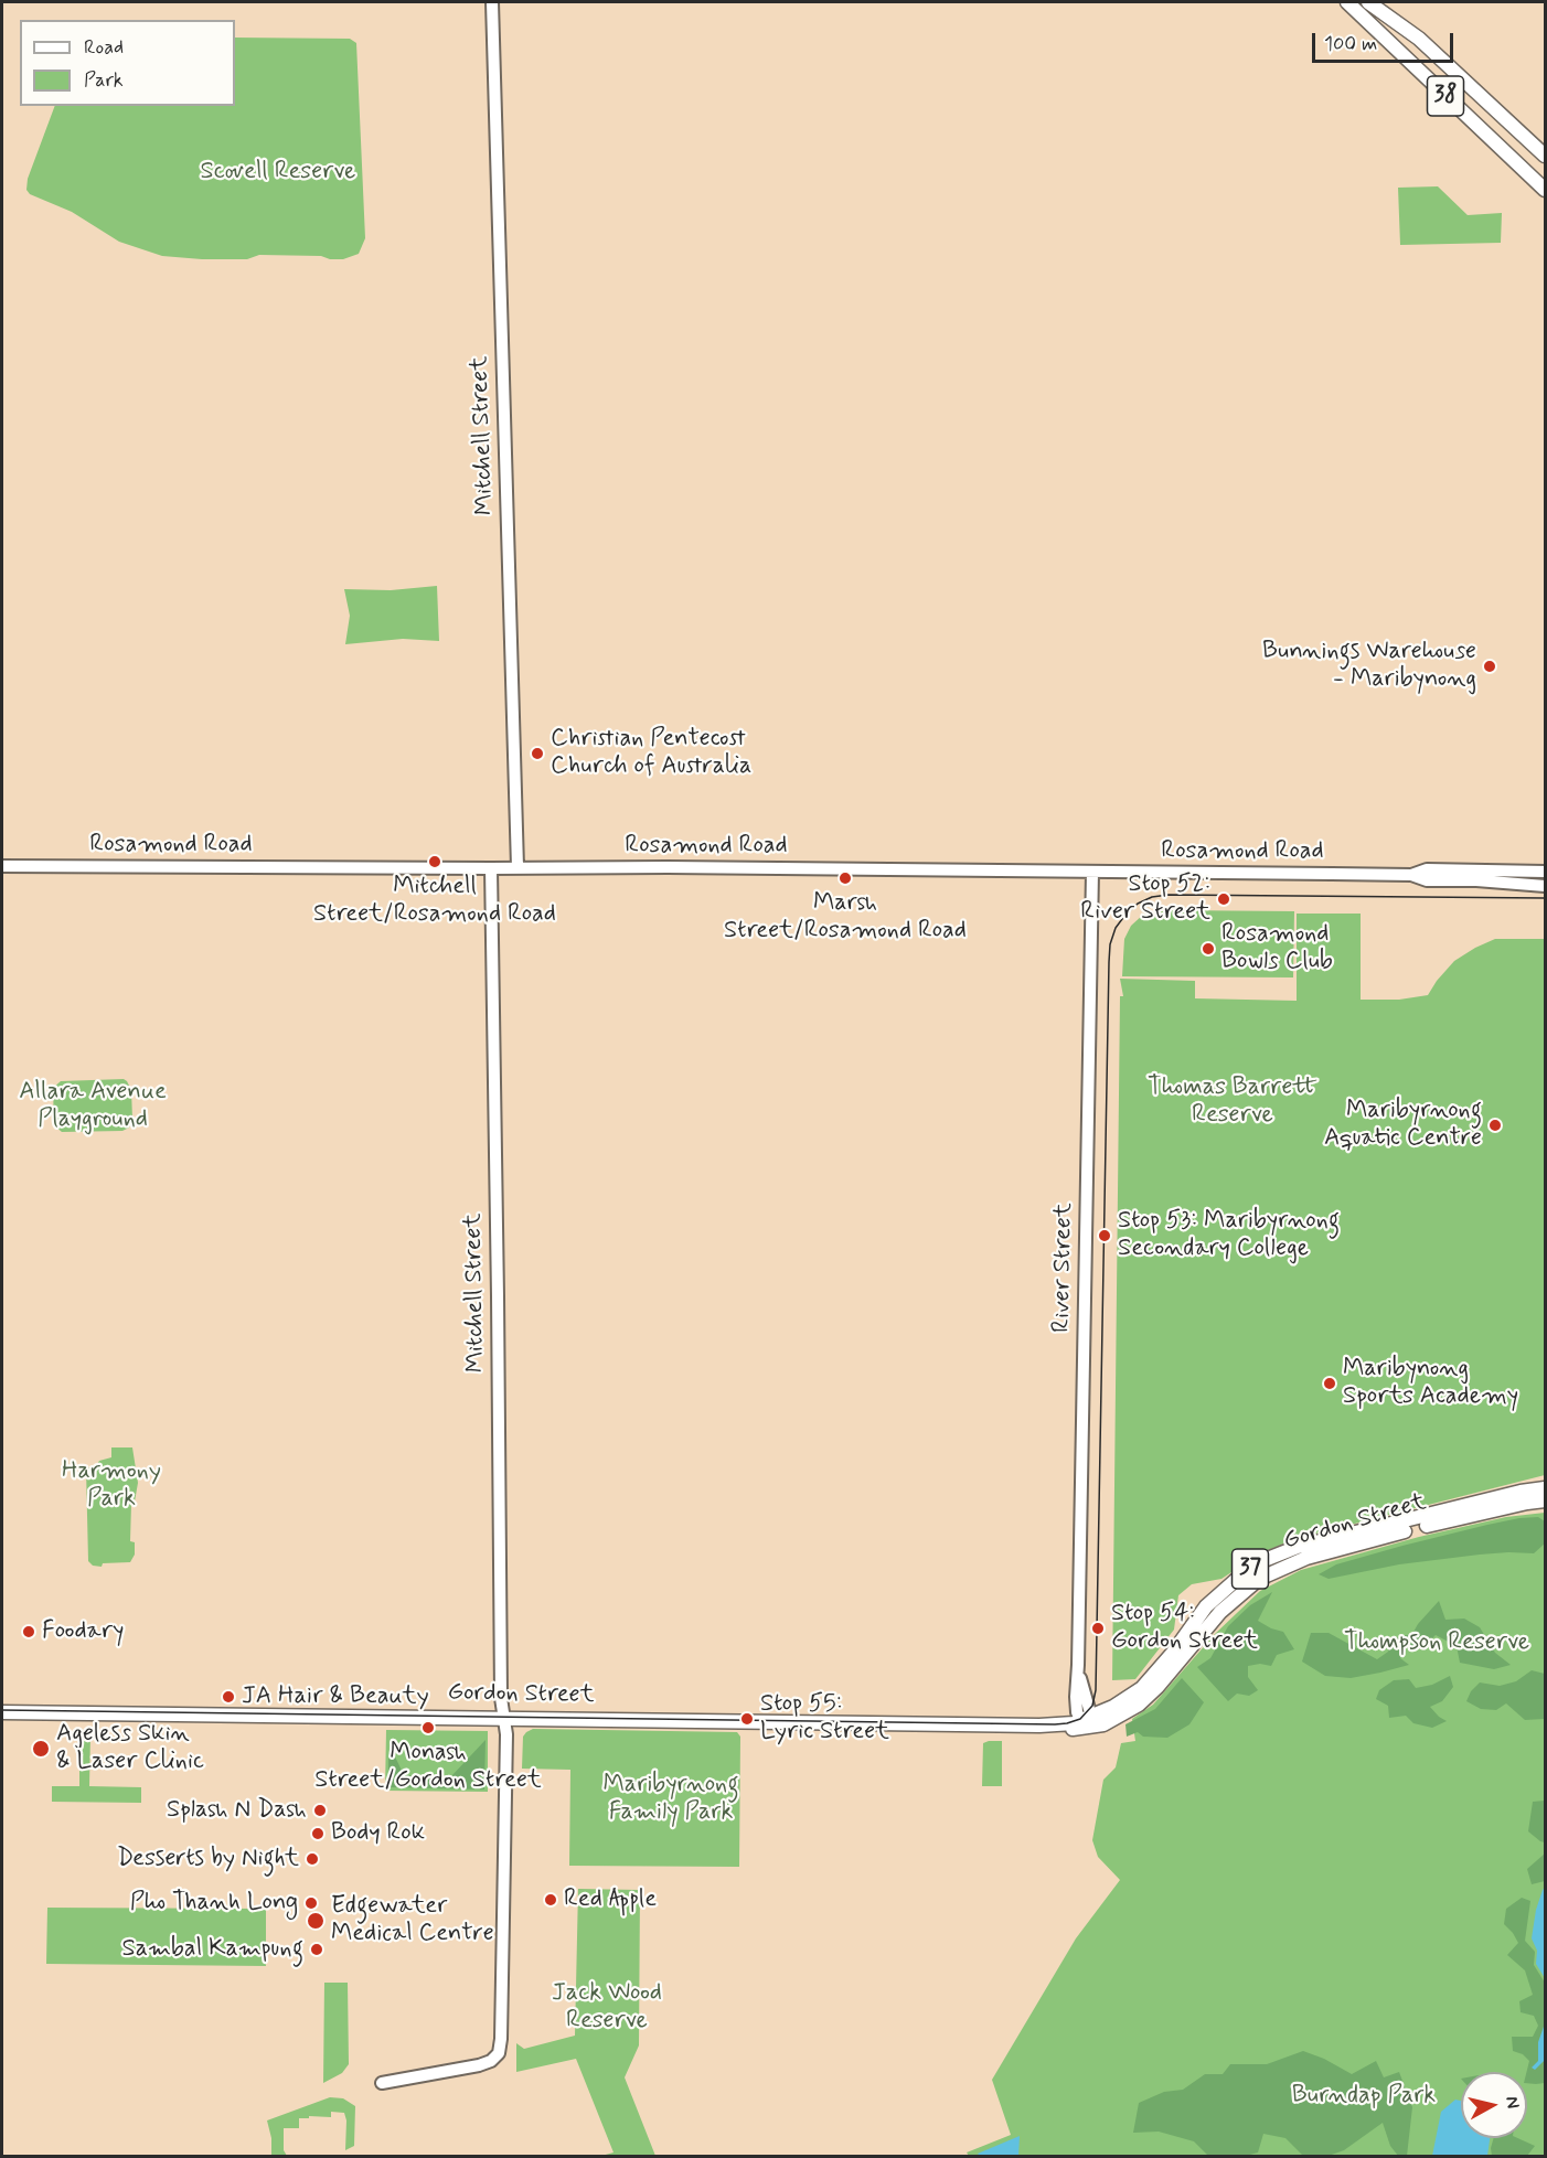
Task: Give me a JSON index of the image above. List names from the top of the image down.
{
  "streets": {
    "main road": ["38", "Gordon Street", "37"],
    "street": ["Mitchell Street", "Rosamond Road", "River Street"]
  },
  "crossings": [
    ["Mitchell Street", "Rosamond Road"],
    ["Mitchell Street", "Gordon Street"],
    ["Rosamond Road", "River Street"],
    ["River Street", "Gordon Street"]
  ],
  "parks": [
    "Scovell Reserve",
    "Thomas Barrett Reserve",
    "Allara Avenue Playground",
    "Harmony Park",
    "Thompson Reserve",
    "Maribyrnong Family Park",
    "Jack Wood Reserve",
    "Burndap Park"
  ],
  "places": [
    "Bunnings Warehouse - Maribynong",
    "Christian Pentecost Church of Australia",
    "Mitchell Street/Rosamond Road",
    "Marsh Street/Rosamond Road",
    "Stop 52: River Street",
    "Rosamond Bowls Club",
    "Maribyrnong Aquatic Centre",
    "Stop 53: Maribyrnong Secondary College",
    "Maribynong Sports Academy",
    "Stop 54: Gordon Street",
    "Foodary",
    "JA Hair & Beauty",
    "Stop 55: Lyric Street",
    "Monash Street/Gordon Street",
    "Ageless Skin & Laser Clinic",
    "Splash N Dash",
    "Body Rok",
    "Desserts by Night",
    "Red Apple",
    "Pho Thanh Long",
    "Edgewater Medical Centre",
    "Sambal Kampung"
  ],
  "legend": ["Road", "Park"],
  "scale_bar": "100 m",
  "north": "right"
}
